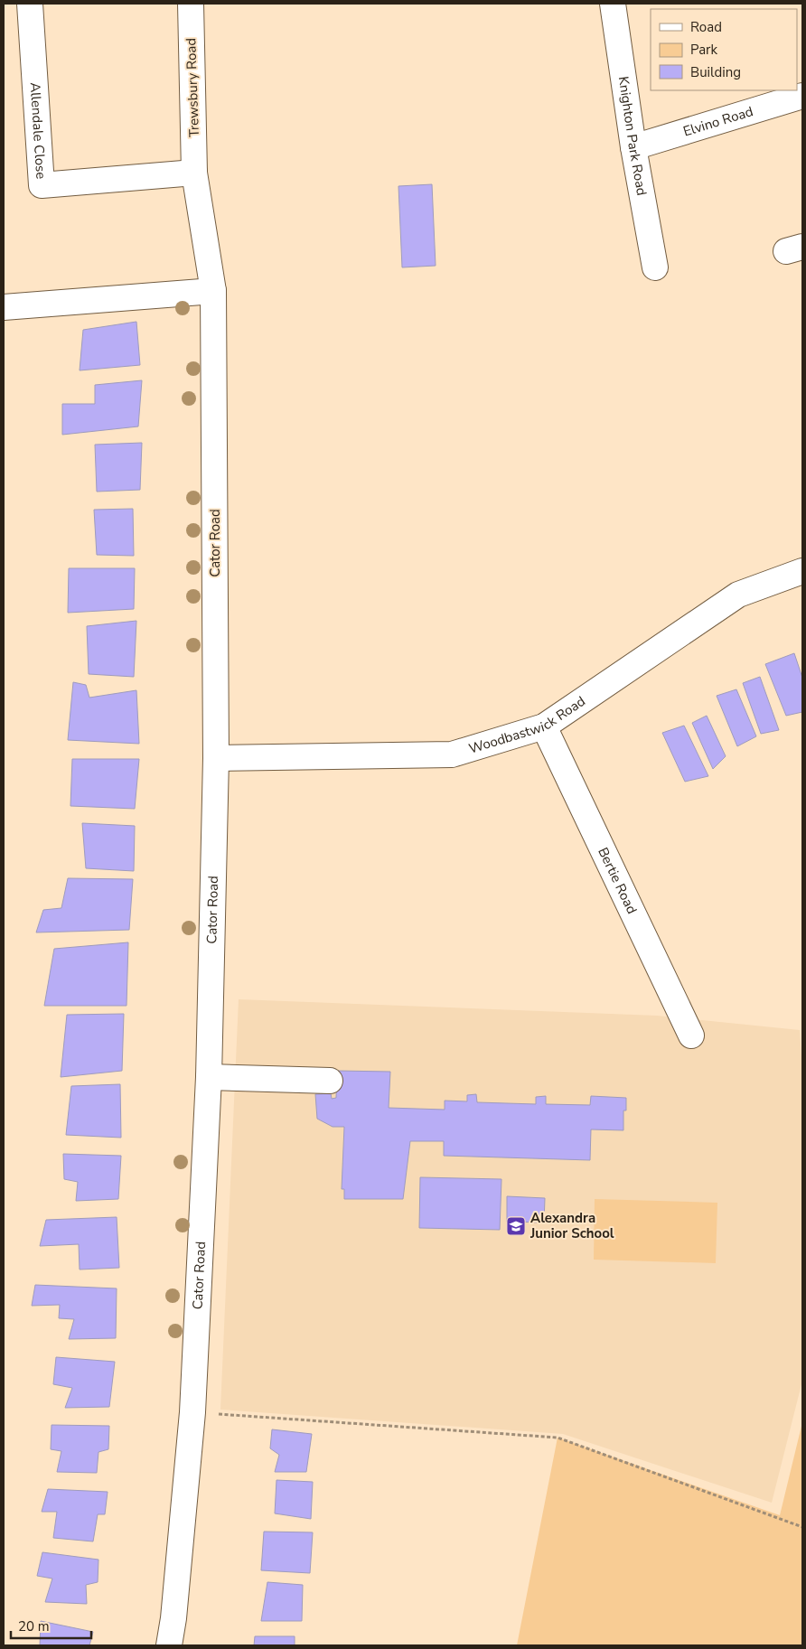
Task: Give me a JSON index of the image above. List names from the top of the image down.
{
  "streets": {
    "street": [
      "Trewsbury Road",
      "Elvino Road",
      "Allendale Close",
      "Knighton Park Road",
      "Cator Road",
      "Woodbastwick Road",
      "Bertie Road"
    ]
  },
  "crossings": [
    ["Trewsbury Road", "Allendale Close"],
    ["Trewsbury Road", "Cator Road"],
    ["Elvino Road", "Knighton Park Road"],
    ["Allendale Close", "Cator Road"],
    ["Cator Road", "Woodbastwick Road"],
    ["Woodbastwick Road", "Bertie Road"]
  ],
  "places": {
    "school or university": ["Alexandra Junior School"]
  },
  "legend": ["Road", "Park", "Building"],
  "scale_bar": "20 m"
}
